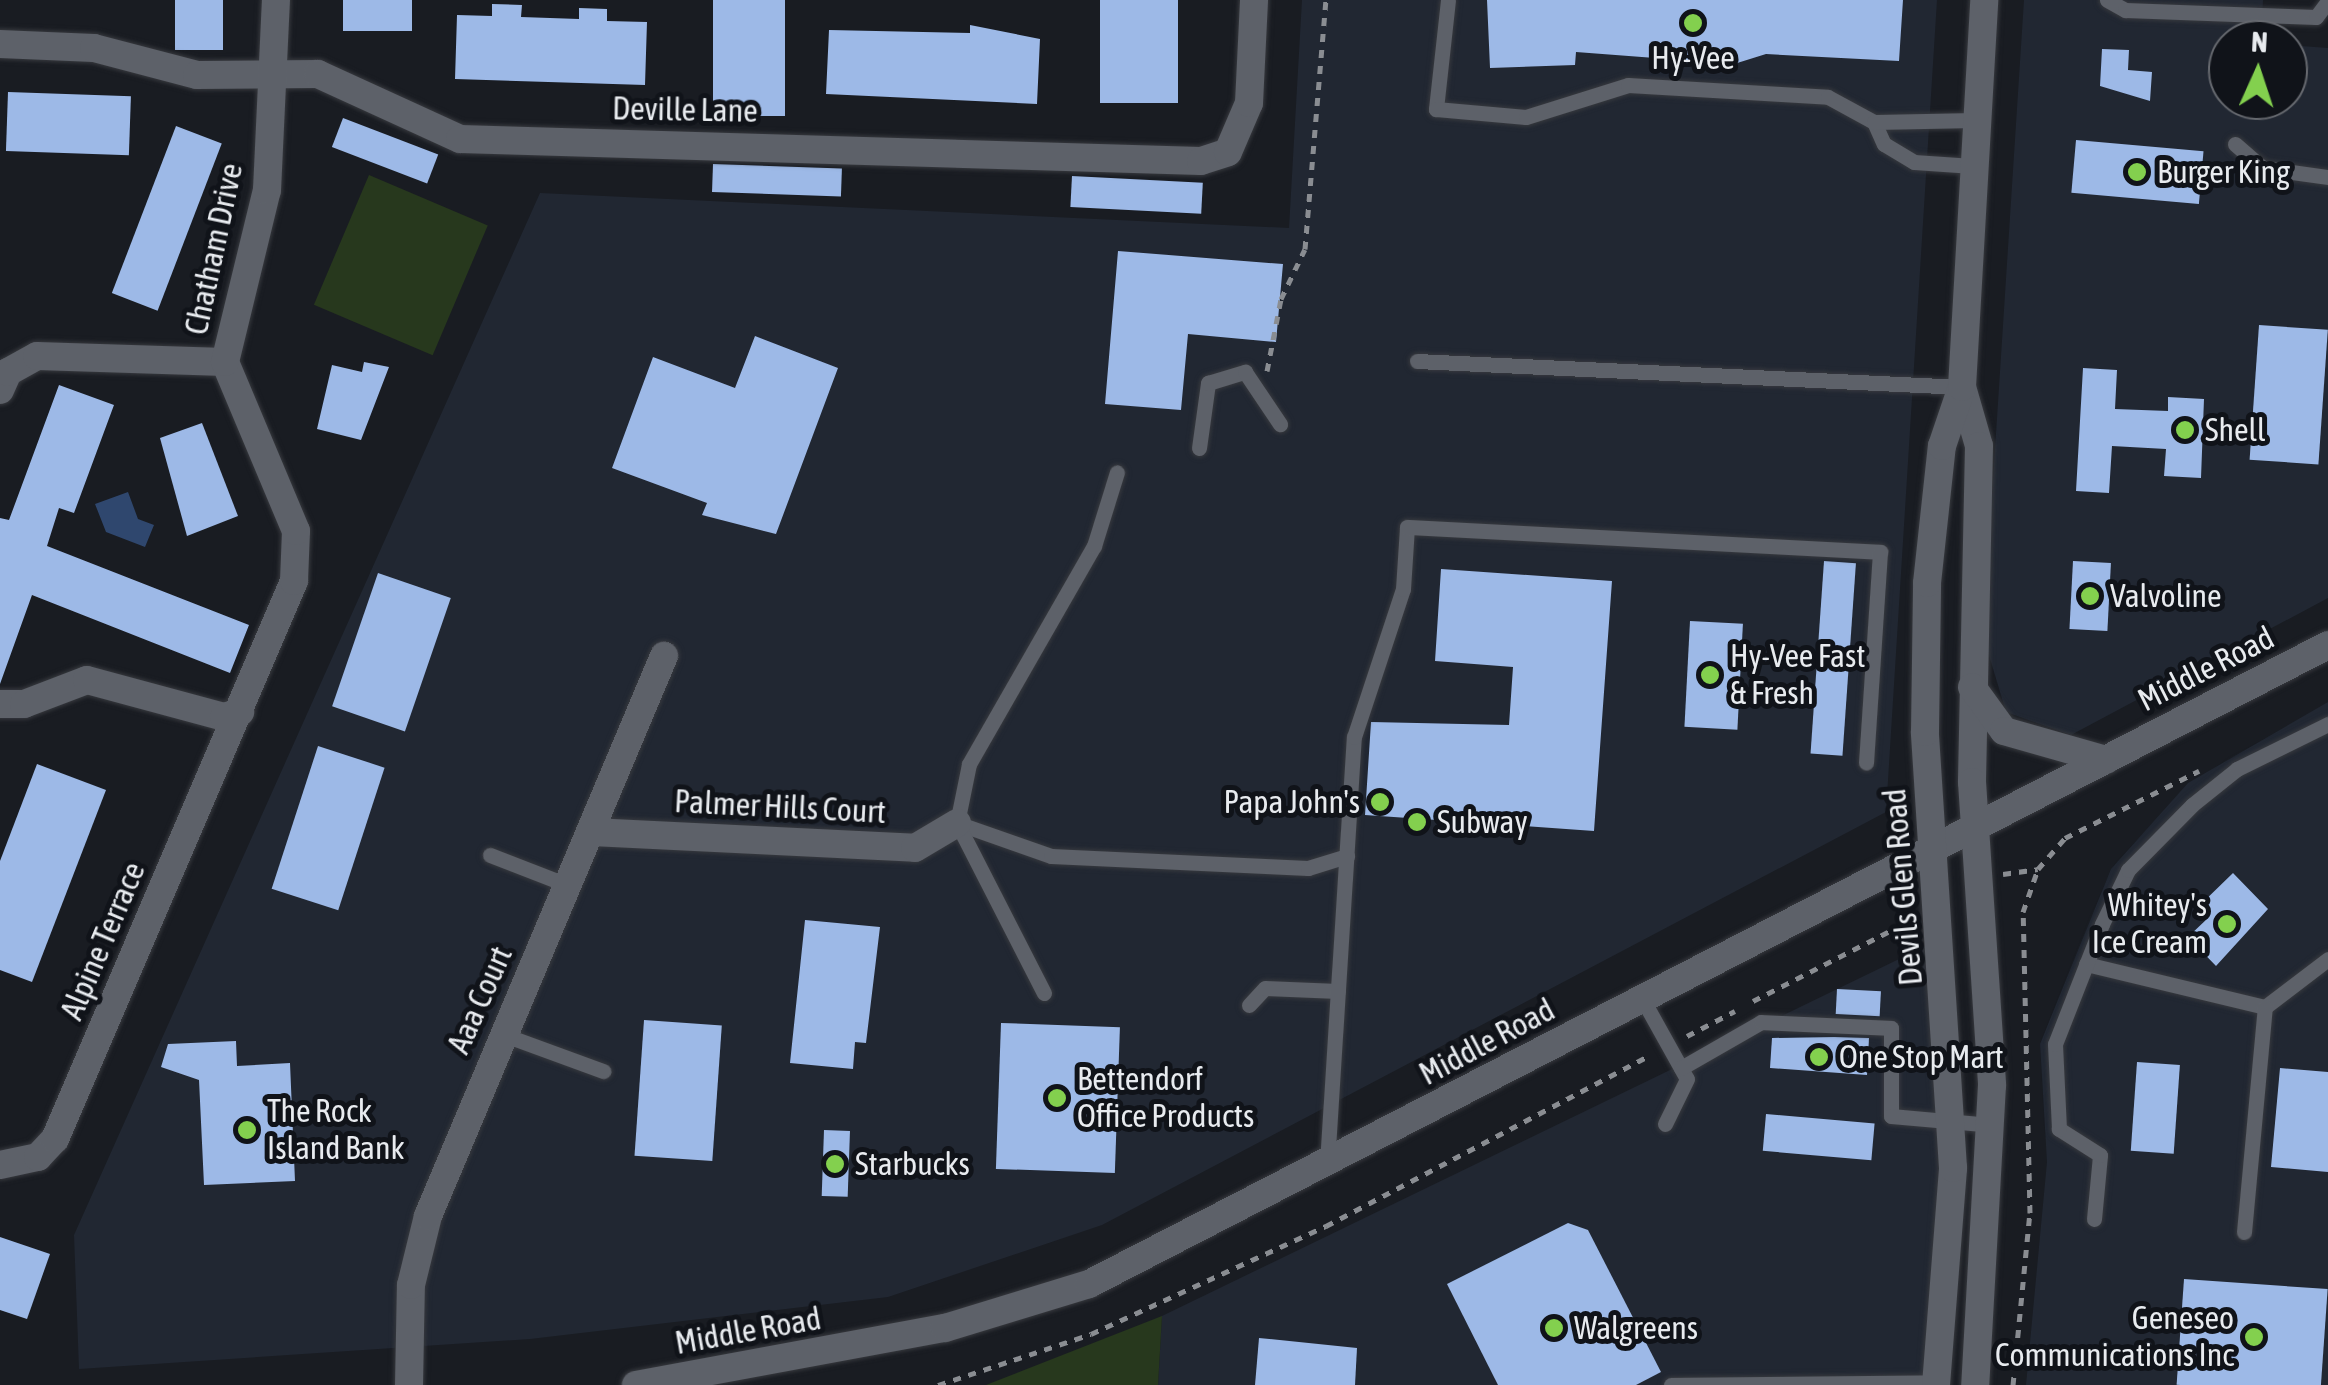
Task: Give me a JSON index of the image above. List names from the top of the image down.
{
  "streets": {
    "main road": [
      "Deville Lane",
      "Chatham Drive",
      "Middle Road",
      "Palmer Hills Court",
      "Devils Glen Road",
      "Alpine Terrace",
      "Aaa Court"
    ]
  },
  "crossings": [
    ["Deville Lane", "Chatham Drive"],
    ["Chatham Drive", "Alpine Terrace"],
    ["Middle Road", "Devils Glen Road"],
    ["Palmer Hills Court", "Aaa Court"]
  ],
  "places": [
    "Hy-Vee",
    "Burger King",
    "Shell",
    "Valvoline",
    "Hy-Vee Fast & Fresh",
    "Papa John's",
    "Subway",
    "Whitey's Ice Cream",
    "One Stop Mart",
    "Bettendorf Office Products",
    "The Rock Island Bank",
    "Starbucks",
    "Walgreens",
    "Geneseo Communications Inc"
  ],
  "north": "top"
}
